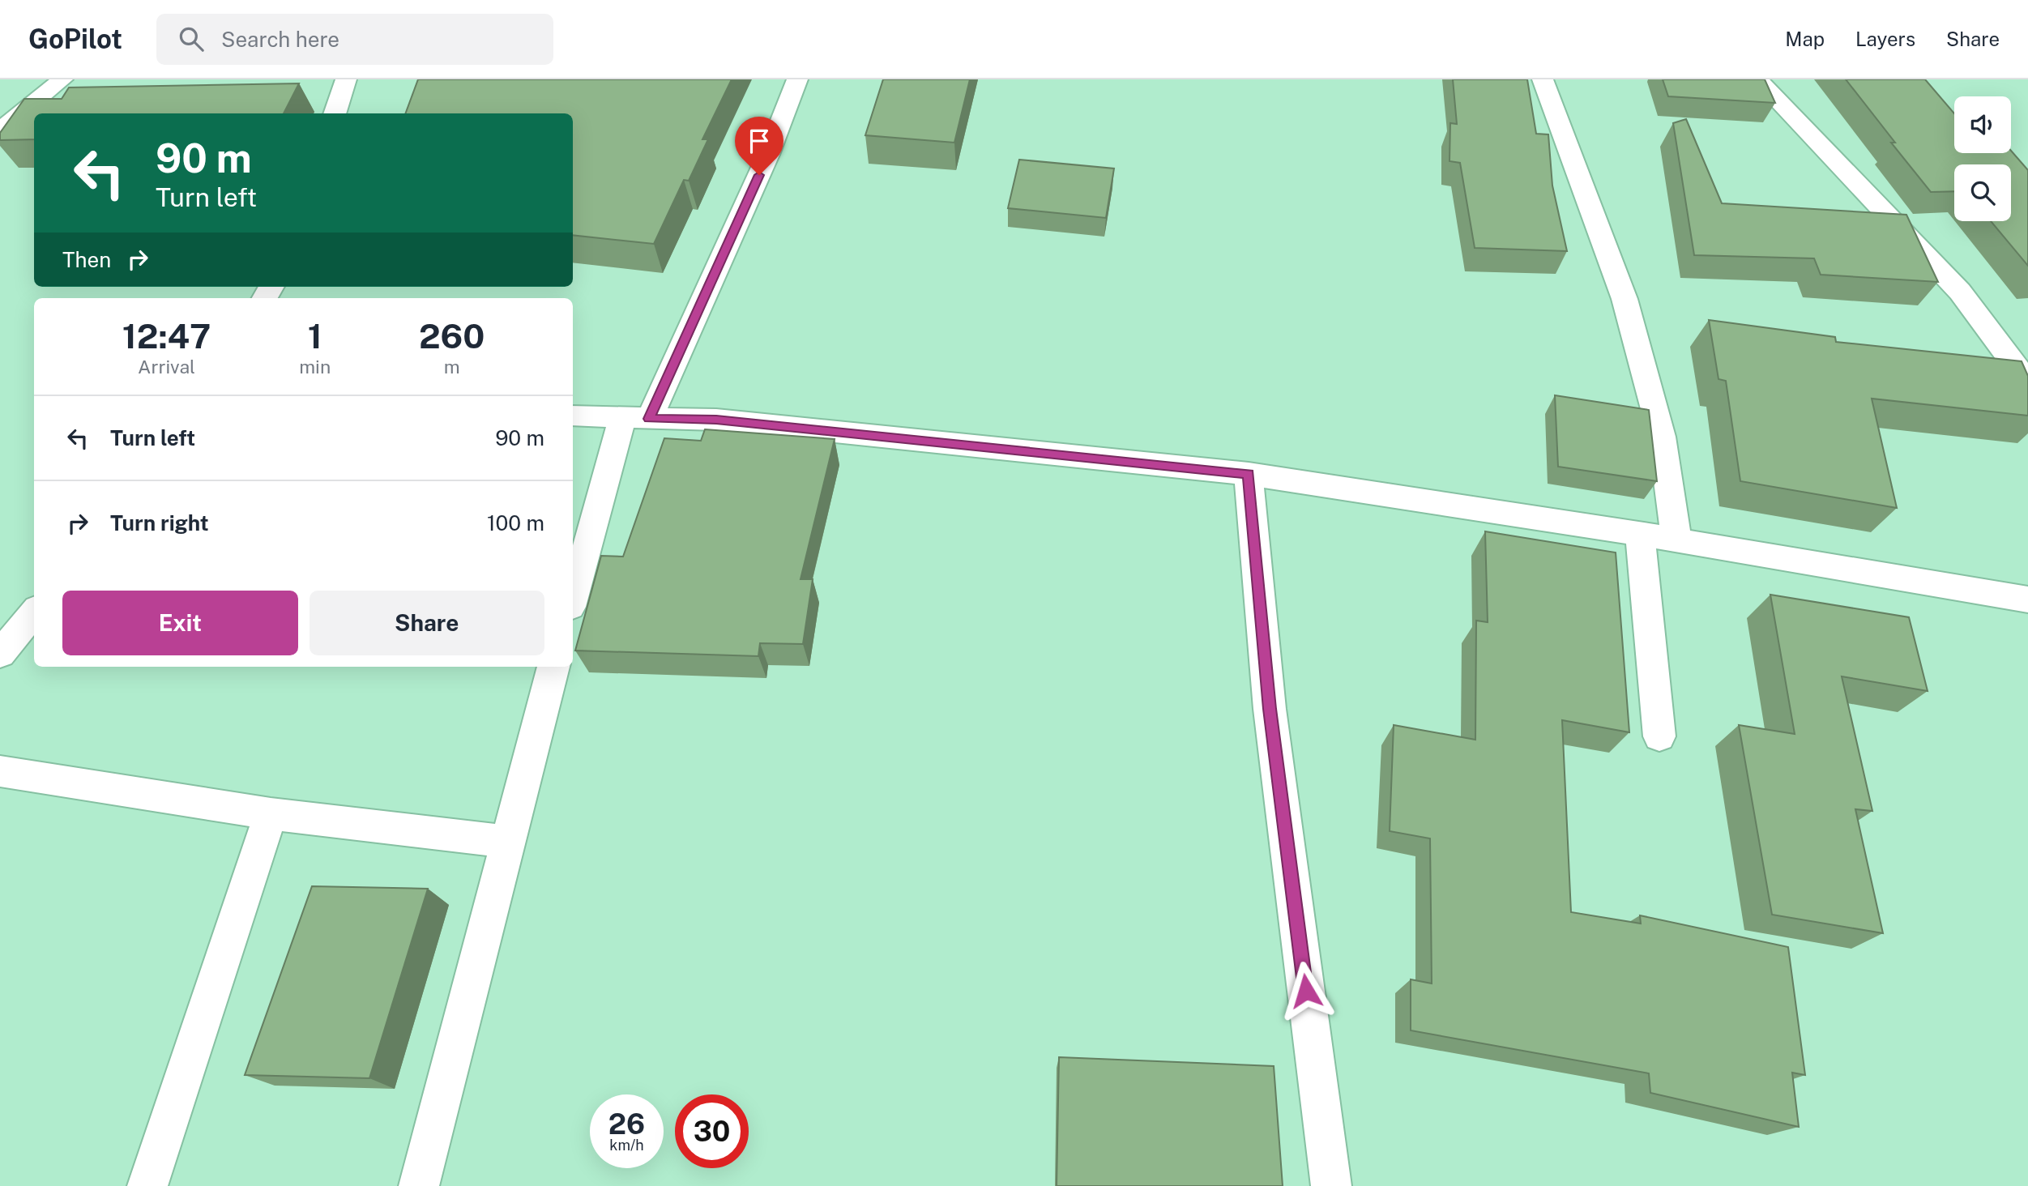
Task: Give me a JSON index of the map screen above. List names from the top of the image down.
{
  "page": {
    "header": "GoPilot",
    "search": "Search here",
    "nav": ["Map", "Layers", "Share"],
    "turn": ["90 m", "Turn left"],
    "then": "Then",
    "eta": [
      "12:47",
      "Arrival",
      "1",
      "min",
      "260",
      "m"
    ],
    "list": [
      {
        "name": "Turn left",
        "value": "90 m"
      },
      {
        "name": "Turn right",
        "value": "100 m"
      }
    ],
    "buttons": ["Exit", "Share"],
    "speed": "26 km/h",
    "limit": "30"
  }
}
